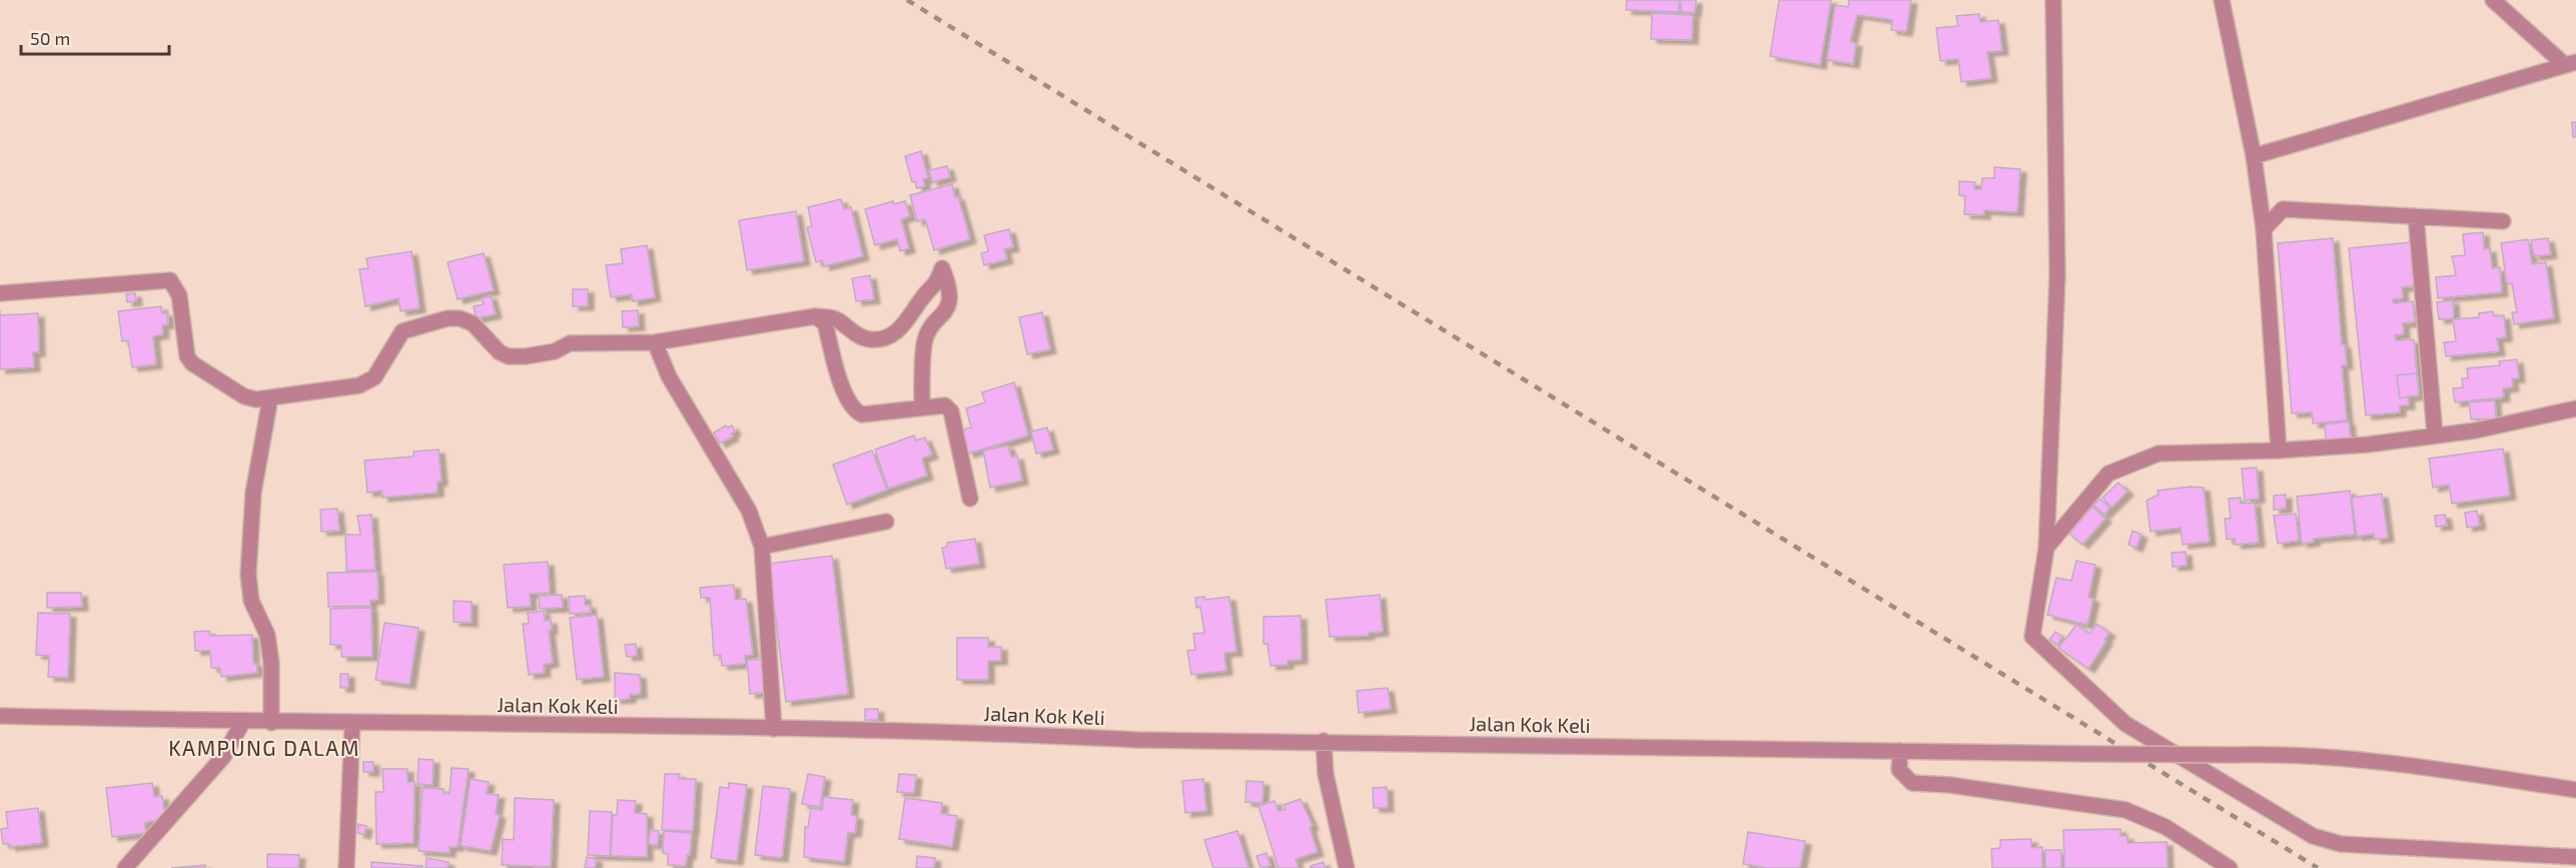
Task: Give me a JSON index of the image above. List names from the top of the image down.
{
  "streets": {
    "street": ["Jalan Kok Keli"]
  },
  "districts": ["KAMPUNG DALAM"],
  "scale_bar": "50 m"
}
